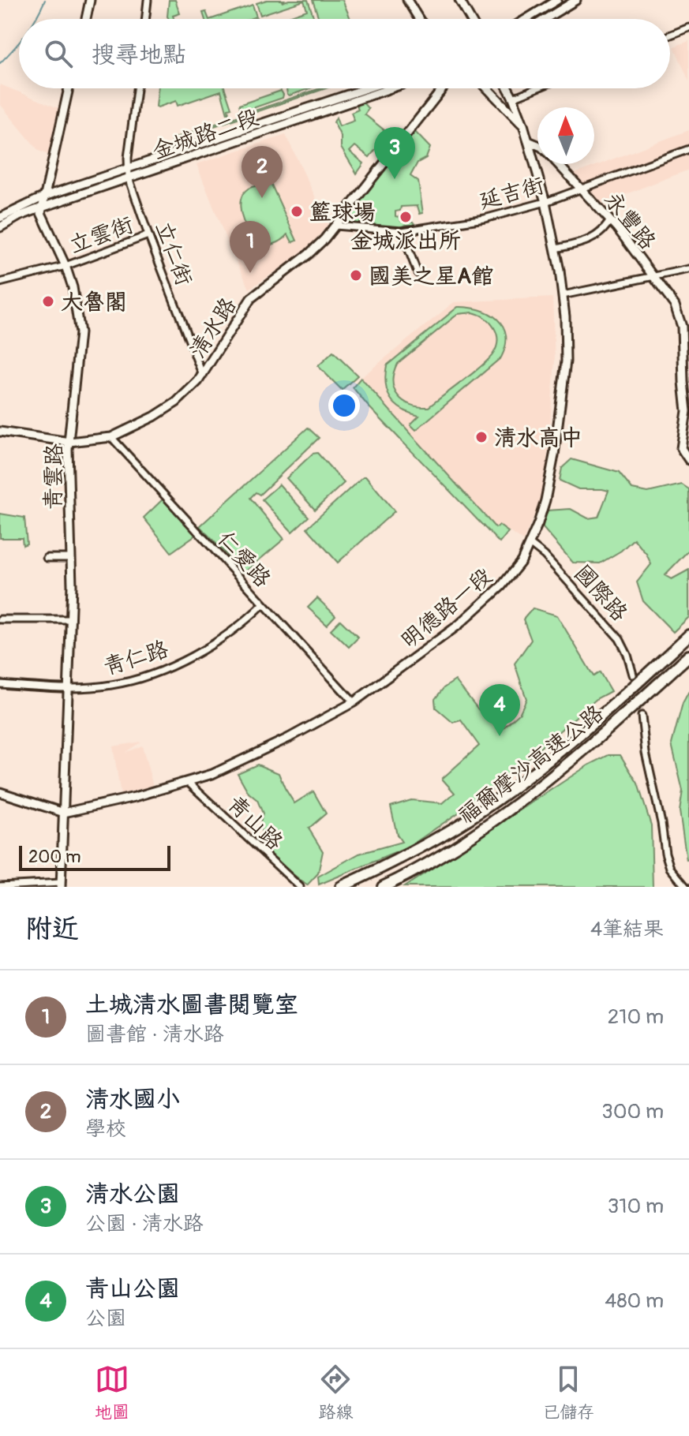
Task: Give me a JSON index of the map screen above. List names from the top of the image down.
{
  "streets": {
    "highway": ["福爾摩沙高速公路"],
    "street": [
      "金城路二段",
      "延吉街",
      "永豐路",
      "立雲街",
      "立仁街",
      "清水路",
      "青雲路",
      "仁愛路",
      "國際路",
      "明德路一段",
      "青仁路",
      "青山路"
    ]
  },
  "crossings": [
    ["金城路二段", "立仁街"],
    ["金城路二段", "青雲路"],
    ["延吉街", "永豐路"],
    ["延吉街", "清水路"],
    ["延吉街", "明德路一段"],
    ["永豐路", "明德路一段"],
    ["立雲街", "立仁街"],
    ["立雲街", "青雲路"],
    ["立仁街", "清水路"],
    ["清水路", "青雲路"],
    ["清水路", "仁愛路"],
    ["青雲路", "明德路一段"],
    ["青雲路", "青仁路"],
    ["仁愛路", "明德路一段"],
    ["仁愛路", "青仁路"],
    ["國際路", "明德路一段"],
    ["明德路一段", "青山路"]
  ],
  "places": [
    "籃球場",
    "金城派出所",
    "國美之星A館",
    "大魯閣",
    "清水高中"
  ],
  "scale_bar": "200 m",
  "north": "top",
  "page": {
    "search": "搜尋地點",
    "pins": [
      "3",
      "2",
      "1",
      "4"
    ],
    "scale": "200 m",
    "heading": ["附近", "4筆結果"],
    "list": [
      {
        "mark": "1",
        "name": "土城清水圖書閱覽室",
        "note": "圖書館 · 清水路",
        "value": "210 m"
      },
      {
        "mark": "2",
        "name": "清水國小",
        "note": "學校",
        "value": "300 m"
      },
      {
        "mark": "3",
        "name": "清水公園",
        "note": "公園 · 清水路",
        "value": "310 m"
      },
      {
        "mark": "4",
        "name": "青山公園",
        "note": "公園",
        "value": "480 m"
      }
    ],
    "nav": ["地圖", "路線", "已儲存"]
  }
}
